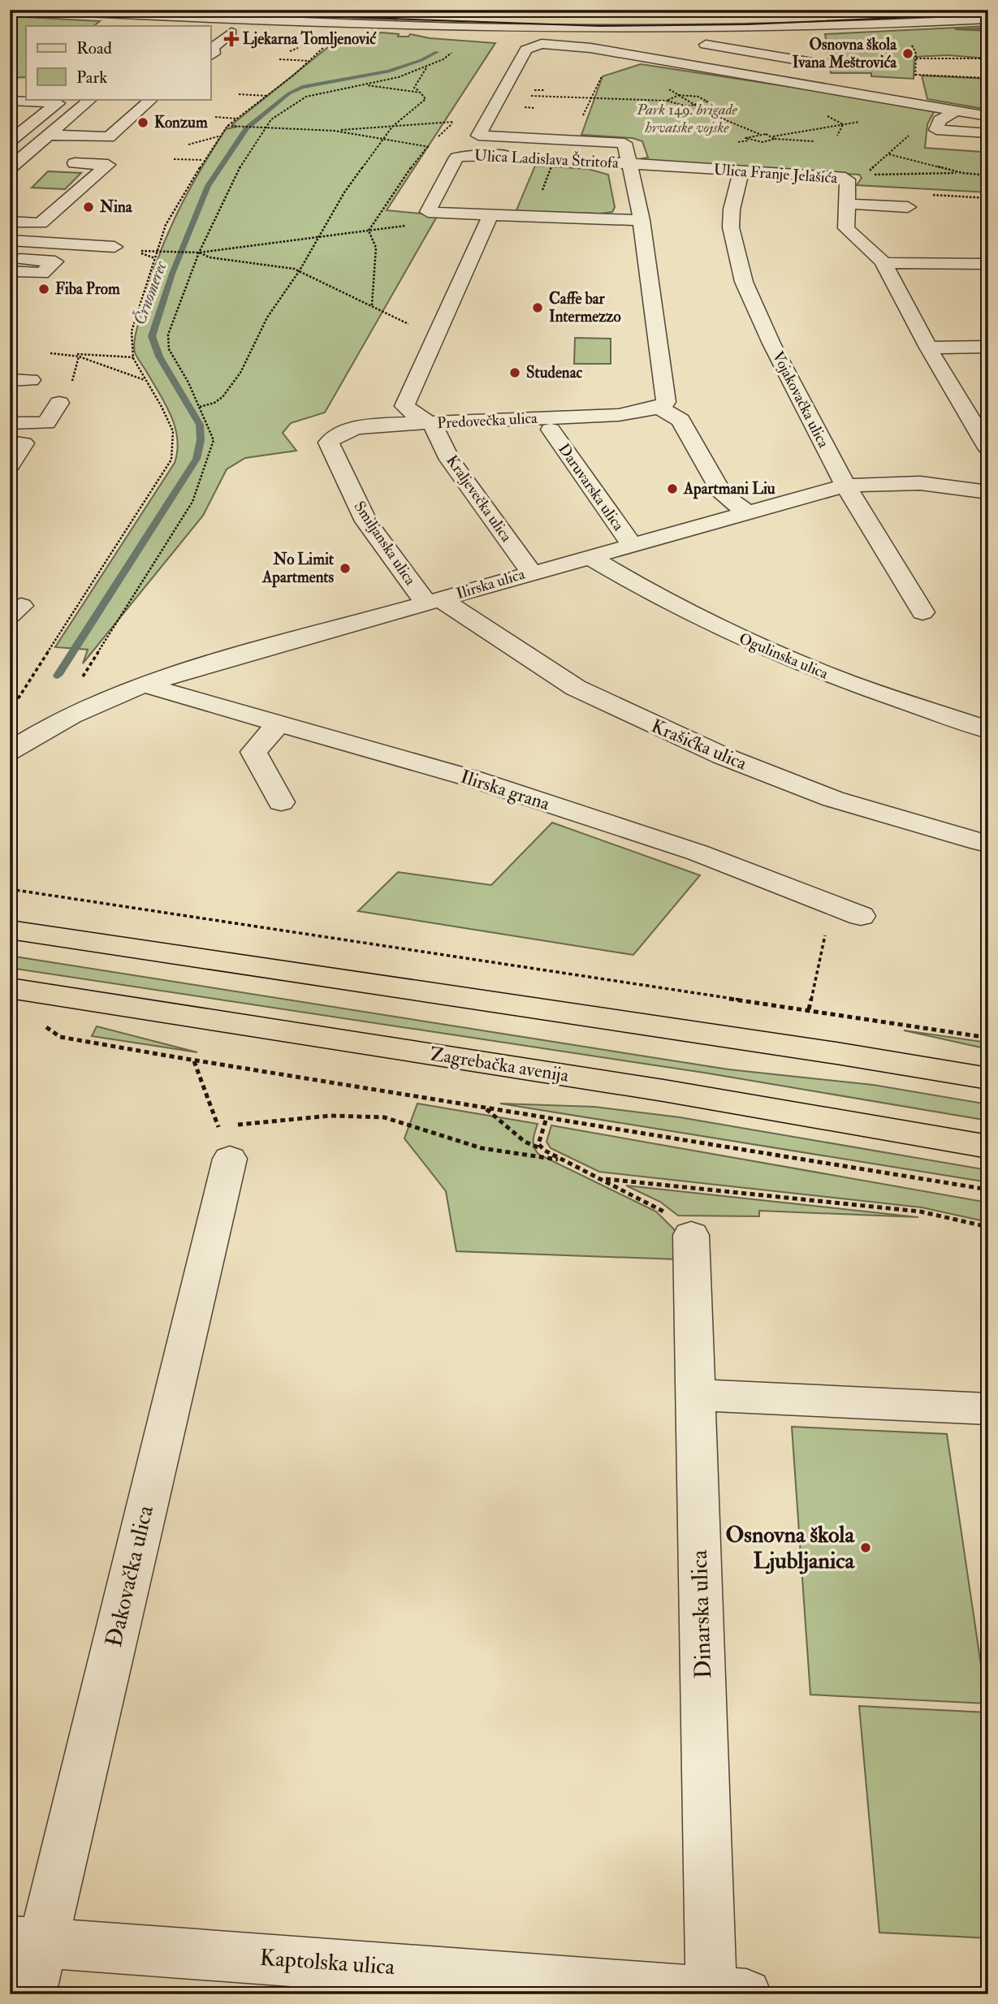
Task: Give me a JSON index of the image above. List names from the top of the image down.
{
  "streets": {
    "main road": ["Zagrebačka avenija"],
    "street": [
      "Ulica Ladislava Štritofa",
      "Ulica Franje Jelašića",
      "Vojakovačka ulica",
      "Predovečka ulica",
      "Daruvarska ulica",
      "Kraljevečka ulica",
      "Smiljanska ulica",
      "Ilirska ulica",
      "Ogulinska ulica",
      "Krašićka ulica",
      "Ilirska grana",
      "Đakovačka ulica",
      "Dinarska ulica",
      "Kaptolska ulica"
    ]
  },
  "crossings": [
    ["Ulica Ladislava Štritofa", "Ulica Franje Jelašića"],
    ["Ulica Franje Jelašića", "Vojakovačka ulica"],
    ["Vojakovačka ulica", "Ilirska ulica"],
    ["Predovečka ulica", "Kraljevečka ulica"],
    ["Predovečka ulica", "Smiljanska ulica"],
    ["Daruvarska ulica", "Ilirska ulica"],
    ["Kraljevečka ulica", "Ilirska ulica"],
    ["Smiljanska ulica", "Ilirska ulica"],
    ["Smiljanska ulica", "Krašićka ulica"],
    ["Ilirska ulica", "Ogulinska ulica"],
    ["Ilirska ulica", "Krašićka ulica"],
    ["Ilirska ulica", "Ilirska grana"],
    ["Đakovačka ulica", "Kaptolska ulica"],
    ["Dinarska ulica", "Kaptolska ulica"]
  ],
  "water": ["Črnomerec"],
  "parks": ["Park 149. brigade hrvatske vojske"],
  "places": {
    "health": ["Ljekarna Tomljenović"],
    "other": [
      "Osnovna škola Ivana Meštrovića",
      "Konzum",
      "Nina",
      "Fiba Prom",
      "Caffe bar Intermezzo",
      "Studenac",
      "Apartmani Liu",
      "No Limit Apartments",
      "Osnovna škola Ljubljanica"
    ]
  },
  "legend": ["Road", "Park"]
}
